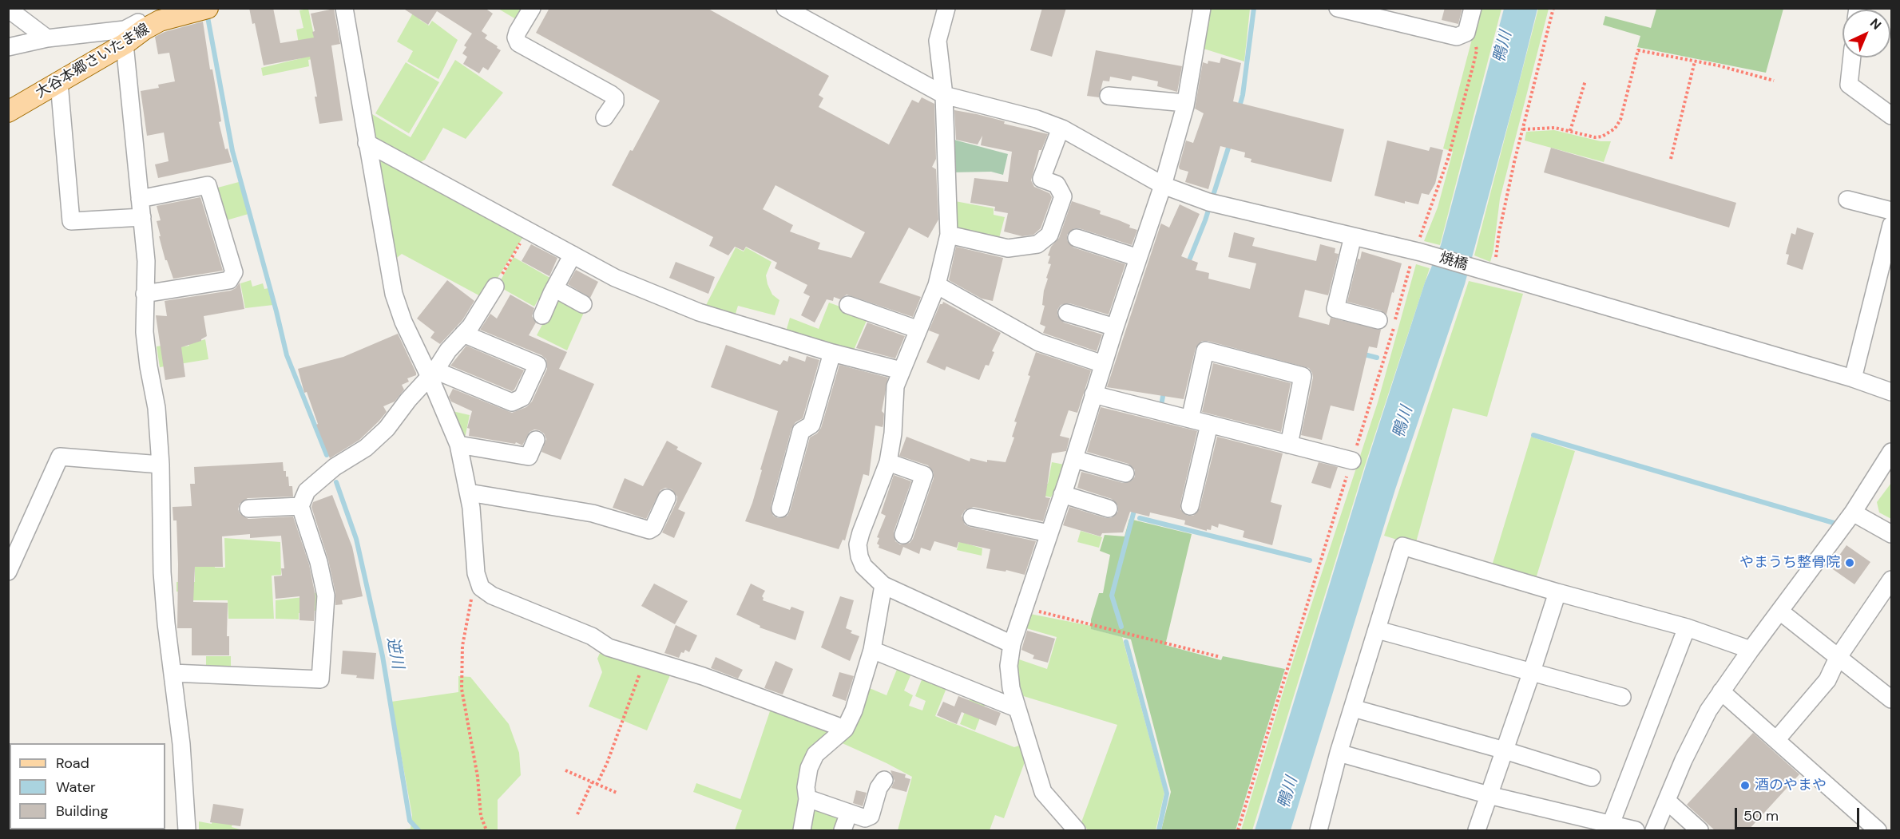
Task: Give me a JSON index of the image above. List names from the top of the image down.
{
  "streets": {
    "main road": ["大谷本郷さいたま線"],
    "street": ["焼橋"]
  },
  "water": ["鴨川", "逆川"],
  "places": ["やまうち整骨院", "酒のやまや"],
  "legend": ["Road", "Water", "Building"],
  "scale_bar": "50 m",
  "north": "top right"
}
